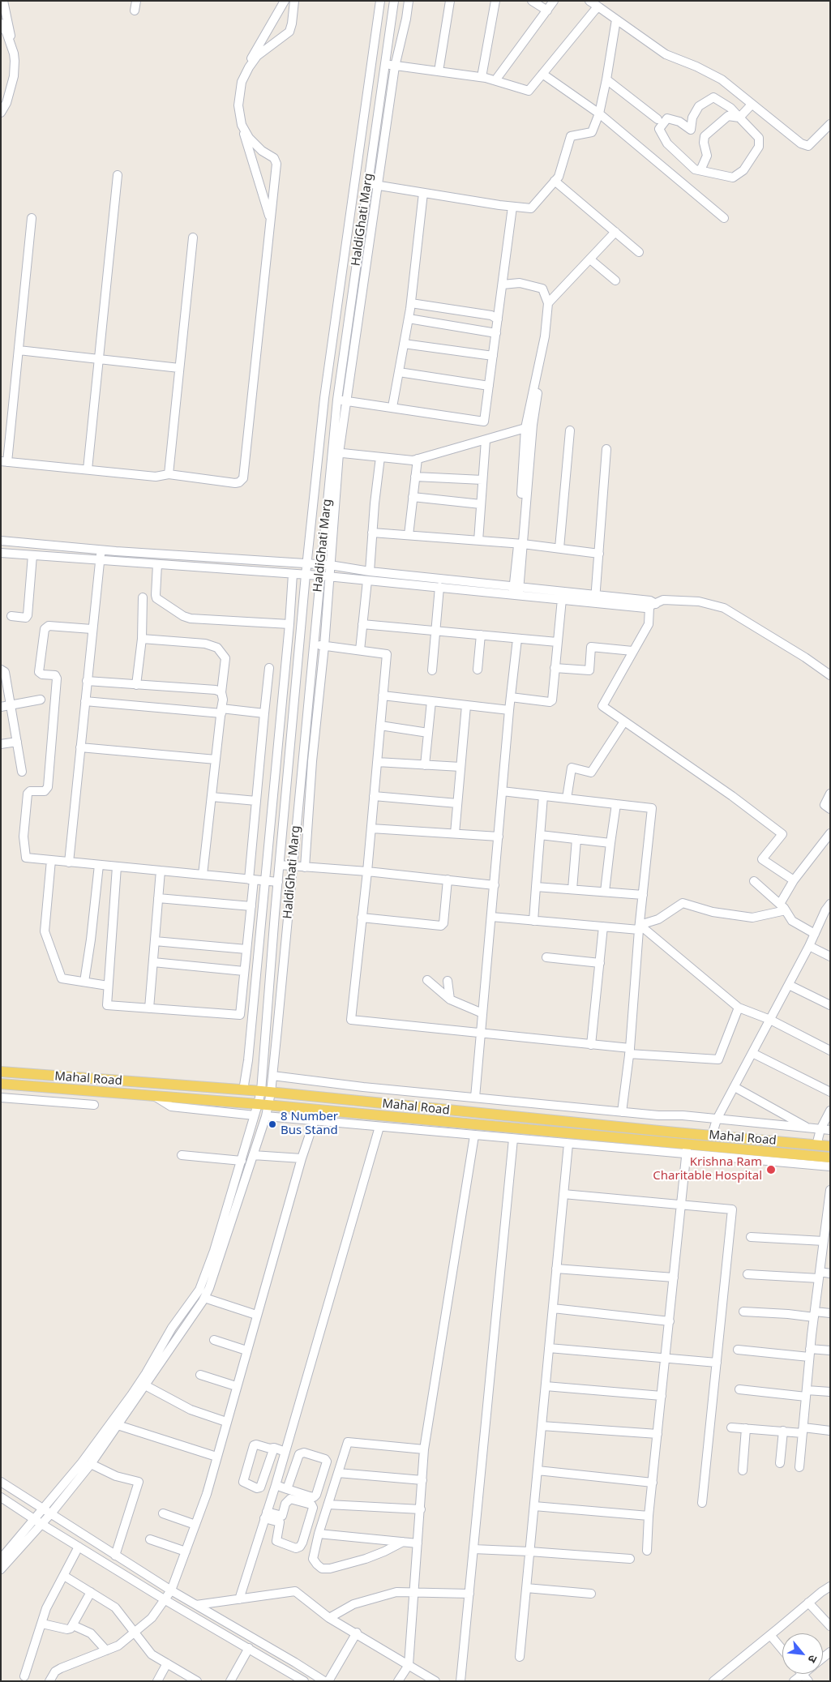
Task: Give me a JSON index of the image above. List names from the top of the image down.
{
  "streets": {
    "main road": ["Mahal Road"],
    "street": ["HaldiGhati Marg"]
  },
  "crossings": [
    ["HaldiGhati Marg", "Mahal Road"]
  ],
  "places": ["8 Number Bus Stand", "Krishna Ram Charitable Hospital"],
  "north": "bottom right"
}
